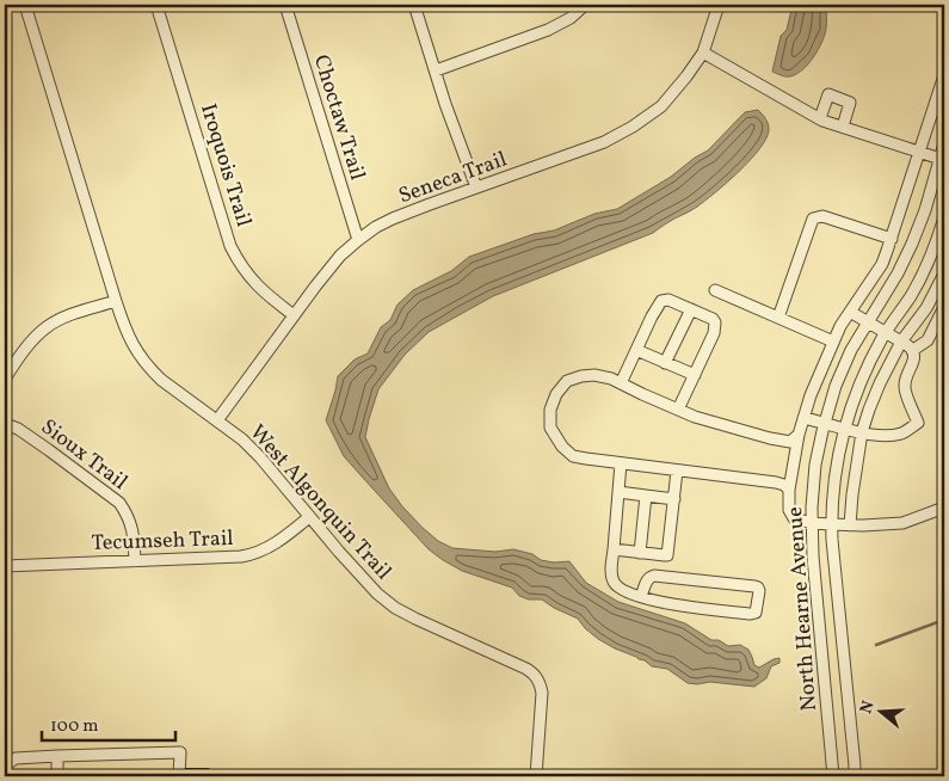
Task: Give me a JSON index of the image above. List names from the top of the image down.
{
  "streets": {
    "street": [
      "Choctaw Trail",
      "Iroquois Trail",
      "Seneca Trail",
      "Sioux Trail",
      "West Algonquin Trail",
      "Tecumseh Trail",
      "North Hearne Avenue"
    ]
  },
  "crossings": [
    ["Choctaw Trail", "Seneca Trail"],
    ["Iroquois Trail", "Seneca Trail"],
    ["Seneca Trail", "West Algonquin Trail"],
    ["Sioux Trail", "Tecumseh Trail"],
    ["West Algonquin Trail", "Tecumseh Trail"]
  ],
  "scale_bar": "100 m",
  "north": "left"
}
